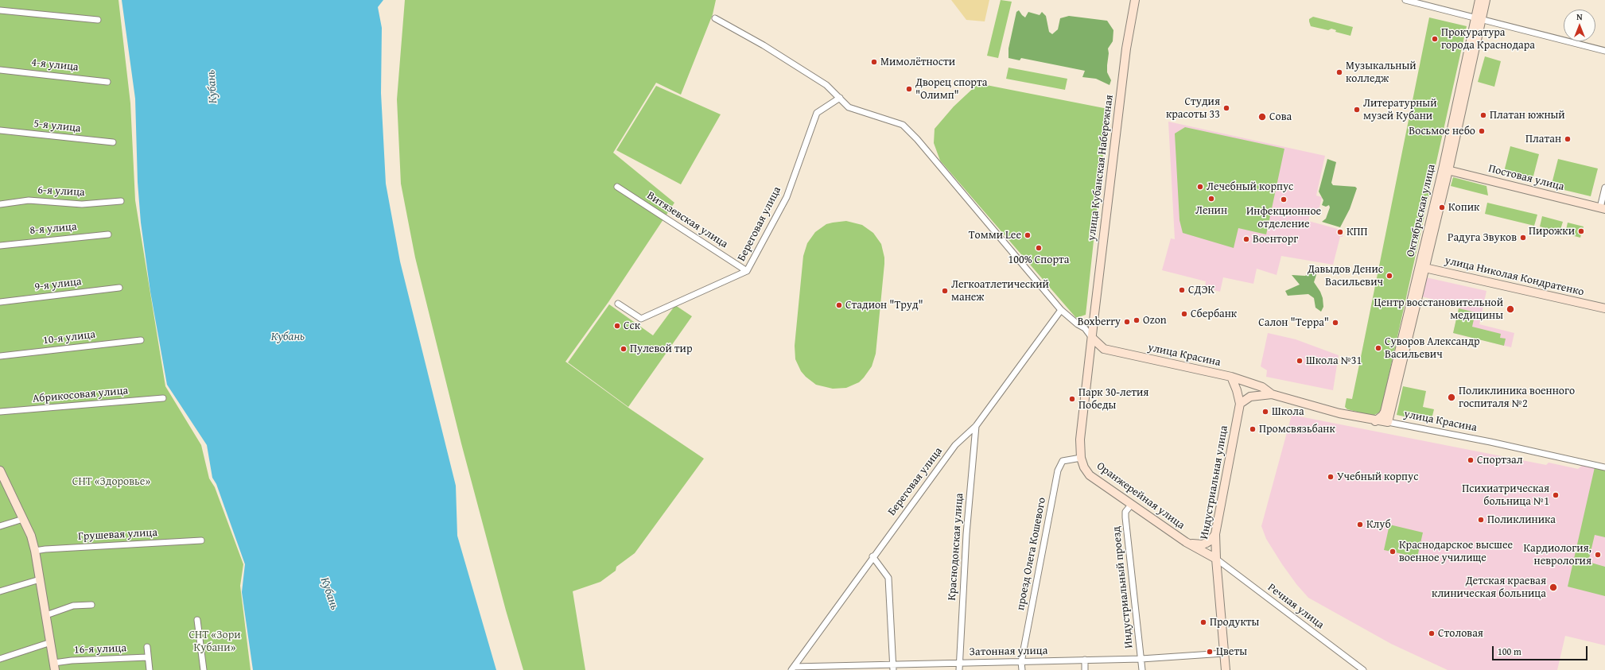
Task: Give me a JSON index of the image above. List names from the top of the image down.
{
  "streets": {
    "main road": [
      "улица Кубанская Набережная",
      "Постовая улица",
      "Октябрьская улица",
      "улица Николая Кондратенко",
      "улица Красина",
      "Индустриальная улица",
      "Оранжерейная улица"
    ],
    "street": [
      "4-я улица",
      "5-я улица",
      "6-я улица",
      "Витязевская улица",
      "Береговая улица",
      "8-я улица",
      "9-я улица",
      "10-я улица",
      "Абрикосовая улица",
      "Грушевая улица",
      "Краснодонская улица",
      "проезд Олега Кошевого",
      "Индустриальный проезд",
      "Речная улица",
      "16-я улица",
      "Затонная улица"
    ]
  },
  "crossings": [
    ["улица Кубанская Набережная", "улица Красина"],
    ["улица Кубанская Набережная", "Оранжерейная улица"],
    ["Постовая улица", "Октябрьская улица"],
    ["Октябрьская улица", "улица Николая Кондратенко"],
    ["Октябрьская улица", "улица Красина"],
    ["Витязевская улица", "Береговая улица"],
    ["Береговая улица", "Краснодонская улица"],
    ["Береговая улица", "Затонная улица"],
    ["улица Красина", "Индустриальная улица"],
    ["улица Красина", "Оранжерейная улица"],
    ["Индустриальная улица", "Оранжерейная улица"],
    ["Индустриальная улица", "Речная улица"],
    ["Индустриальная улица", "Затонная улица"],
    ["Оранжерейная улица", "проезд Олега Кошевого"],
    ["Оранжерейная улица", "Индустриальный проезд"],
    ["Оранжерейная улица", "Речная улица"],
    ["Краснодонская улица", "Затонная улица"],
    ["проезд Олега Кошевого", "Затонная улица"],
    ["Индустриальный проезд", "Затонная улица"]
  ],
  "water": ["Кубань"],
  "parks": ["СНТ «Здоровье»", "СНТ «Зори Кубани»"],
  "places": [
    "Прокуратура города Краснодара",
    "Мимолётности",
    "Музыкальный колледж",
    "Дворец спорта \"Олимп\"",
    "Студия красоты 33",
    "Литературный музей Кубани",
    "Платан южный",
    "Сова",
    "Восьмое небо",
    "Платан",
    "Лечебный корпус",
    "Ленин",
    "Инфекционное отделение",
    "Копик",
    "Пирожки",
    "КПП",
    "Томми Lee",
    "Радуга Звуков",
    "Военторг",
    "100% Спорта",
    "Давыдов Денис Васильевич",
    "СДЭК",
    "Легкоатлетический манеж",
    "Стадион \"Труд\"",
    "Центр восстановительной медицины",
    "Сбербанк",
    "Ozon",
    "Boxberry",
    "Салон \"Терра\"",
    "Сск",
    "Суворов Александр Васильевич",
    "Пулевой тир",
    "Школа №31",
    "Поликлиника военного госпиталя №2",
    "Парк 30-летия Победы",
    "Школа",
    "Промсвязьбанк",
    "Спортзал",
    "Учебный корпус",
    "Психиатрическая больница №1",
    "Поликлиника",
    "Клуб",
    "Краснодарское высшее военное училище",
    "Кардиология, неврология",
    "Детская краевая клиническая больница",
    "Продукты",
    "Столовая",
    "Цветы"
  ],
  "scale_bar": "100 m",
  "north": "top"
}
